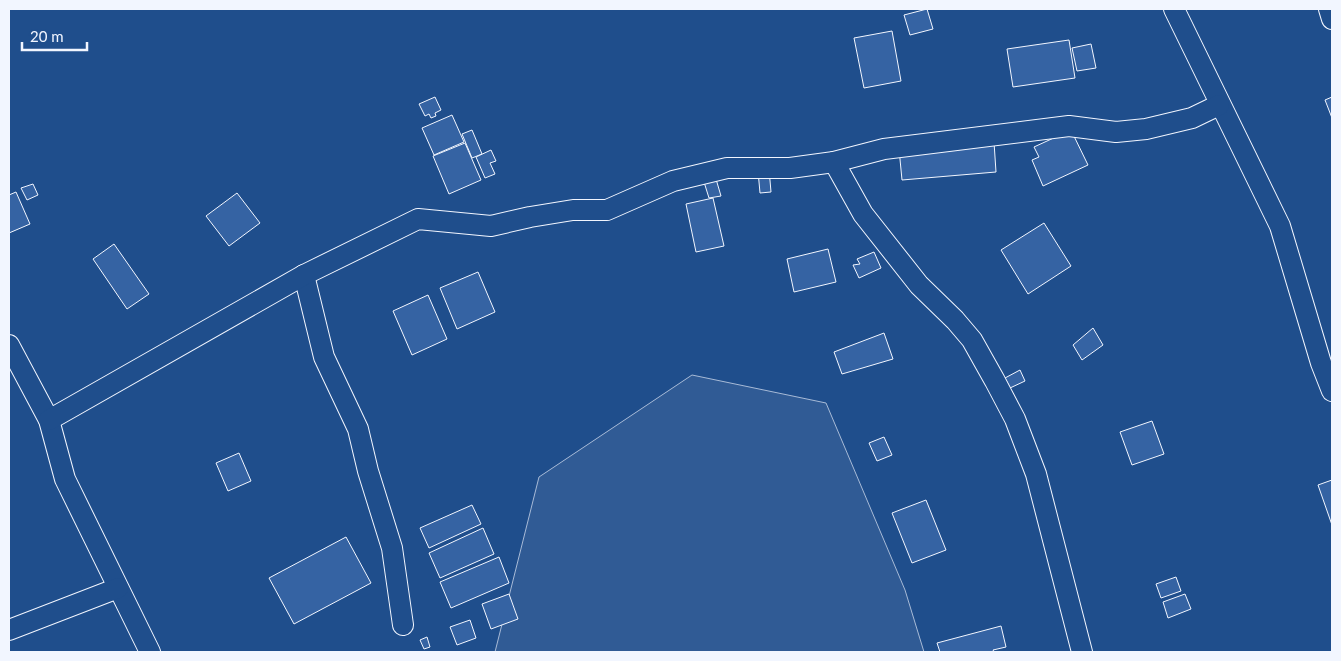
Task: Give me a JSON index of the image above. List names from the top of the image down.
{
  "scale_bar": "20 m"
}
